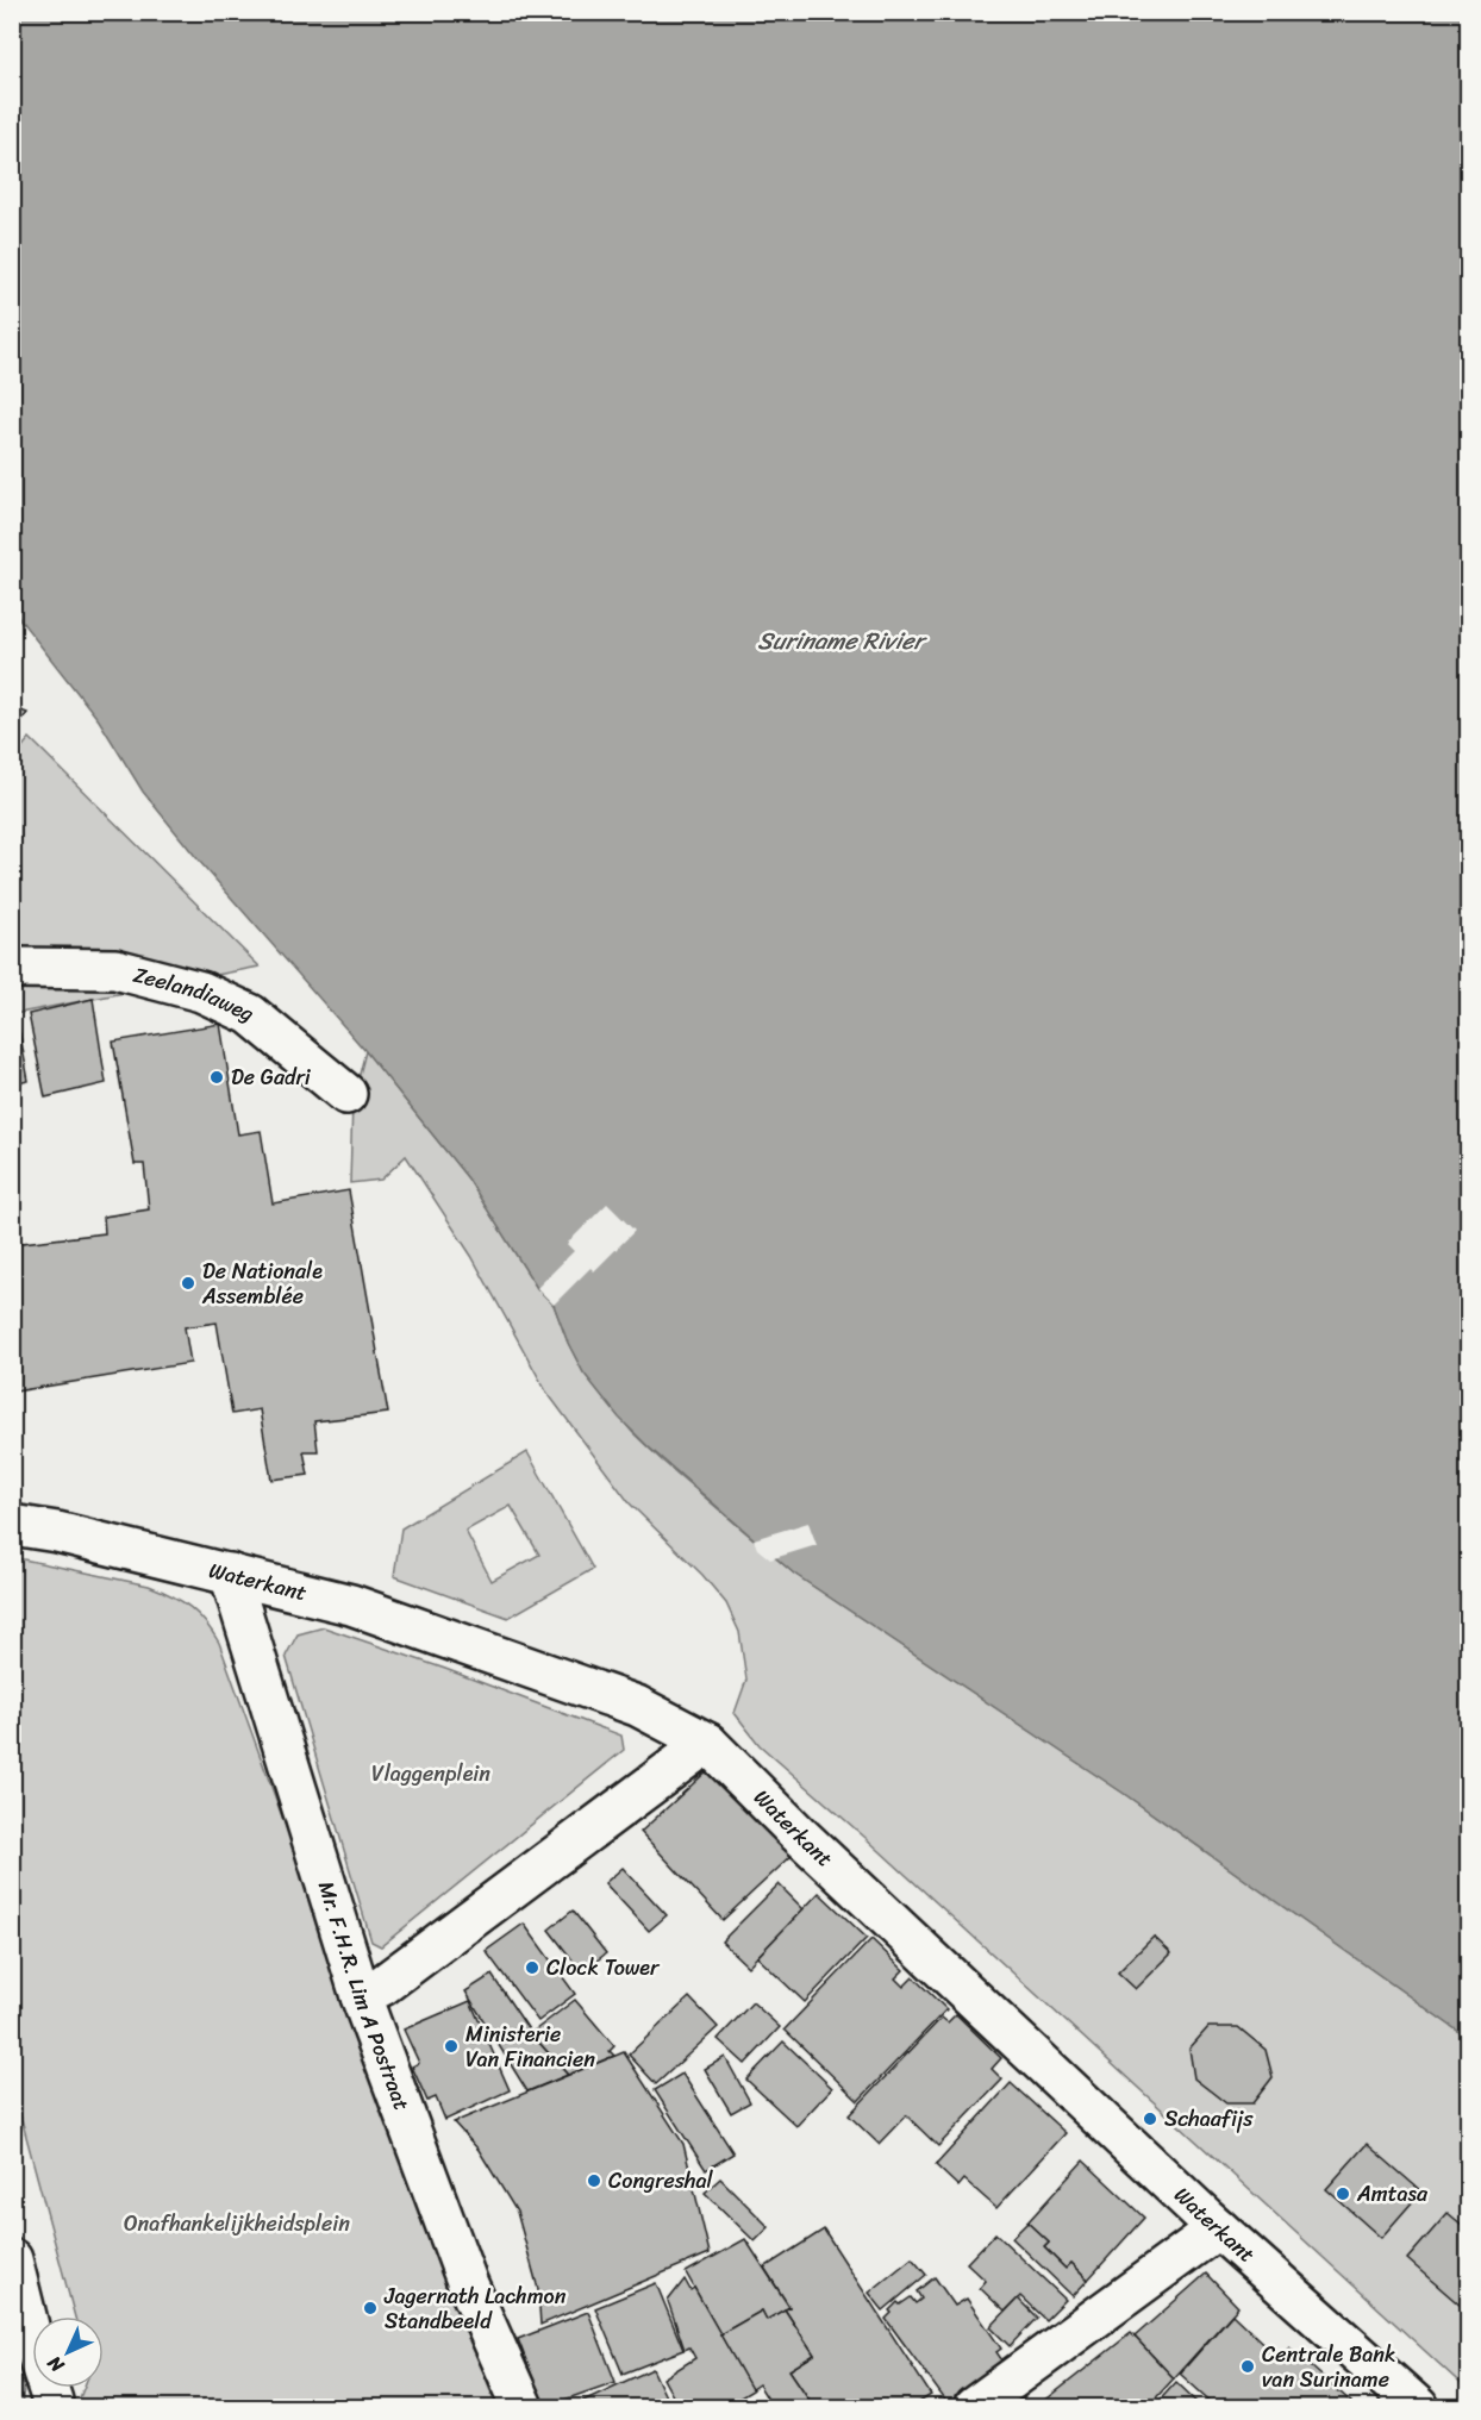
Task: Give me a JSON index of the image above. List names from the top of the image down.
{
  "streets": {
    "street": ["Zeelandiaweg", "Waterkant", "Mr. F.H.R. Lim A Postraat"]
  },
  "crossings": [
    ["Waterkant", "Mr. F.H.R. Lim A Postraat"]
  ],
  "water": ["Suriname Rivier"],
  "parks": ["Vlaggenplein", "Onafhankelijkheidsplein"],
  "places": [
    "De Gadri",
    "De Nationale Assemblée",
    "Clock Tower",
    "Ministerie Van Financien",
    "Schaafijs",
    "Congreshal",
    "Amtasa",
    "Jagernath Lachmon Standbeeld",
    "Centrale Bank van Suriname"
  ],
  "north": "bottom left"
}
